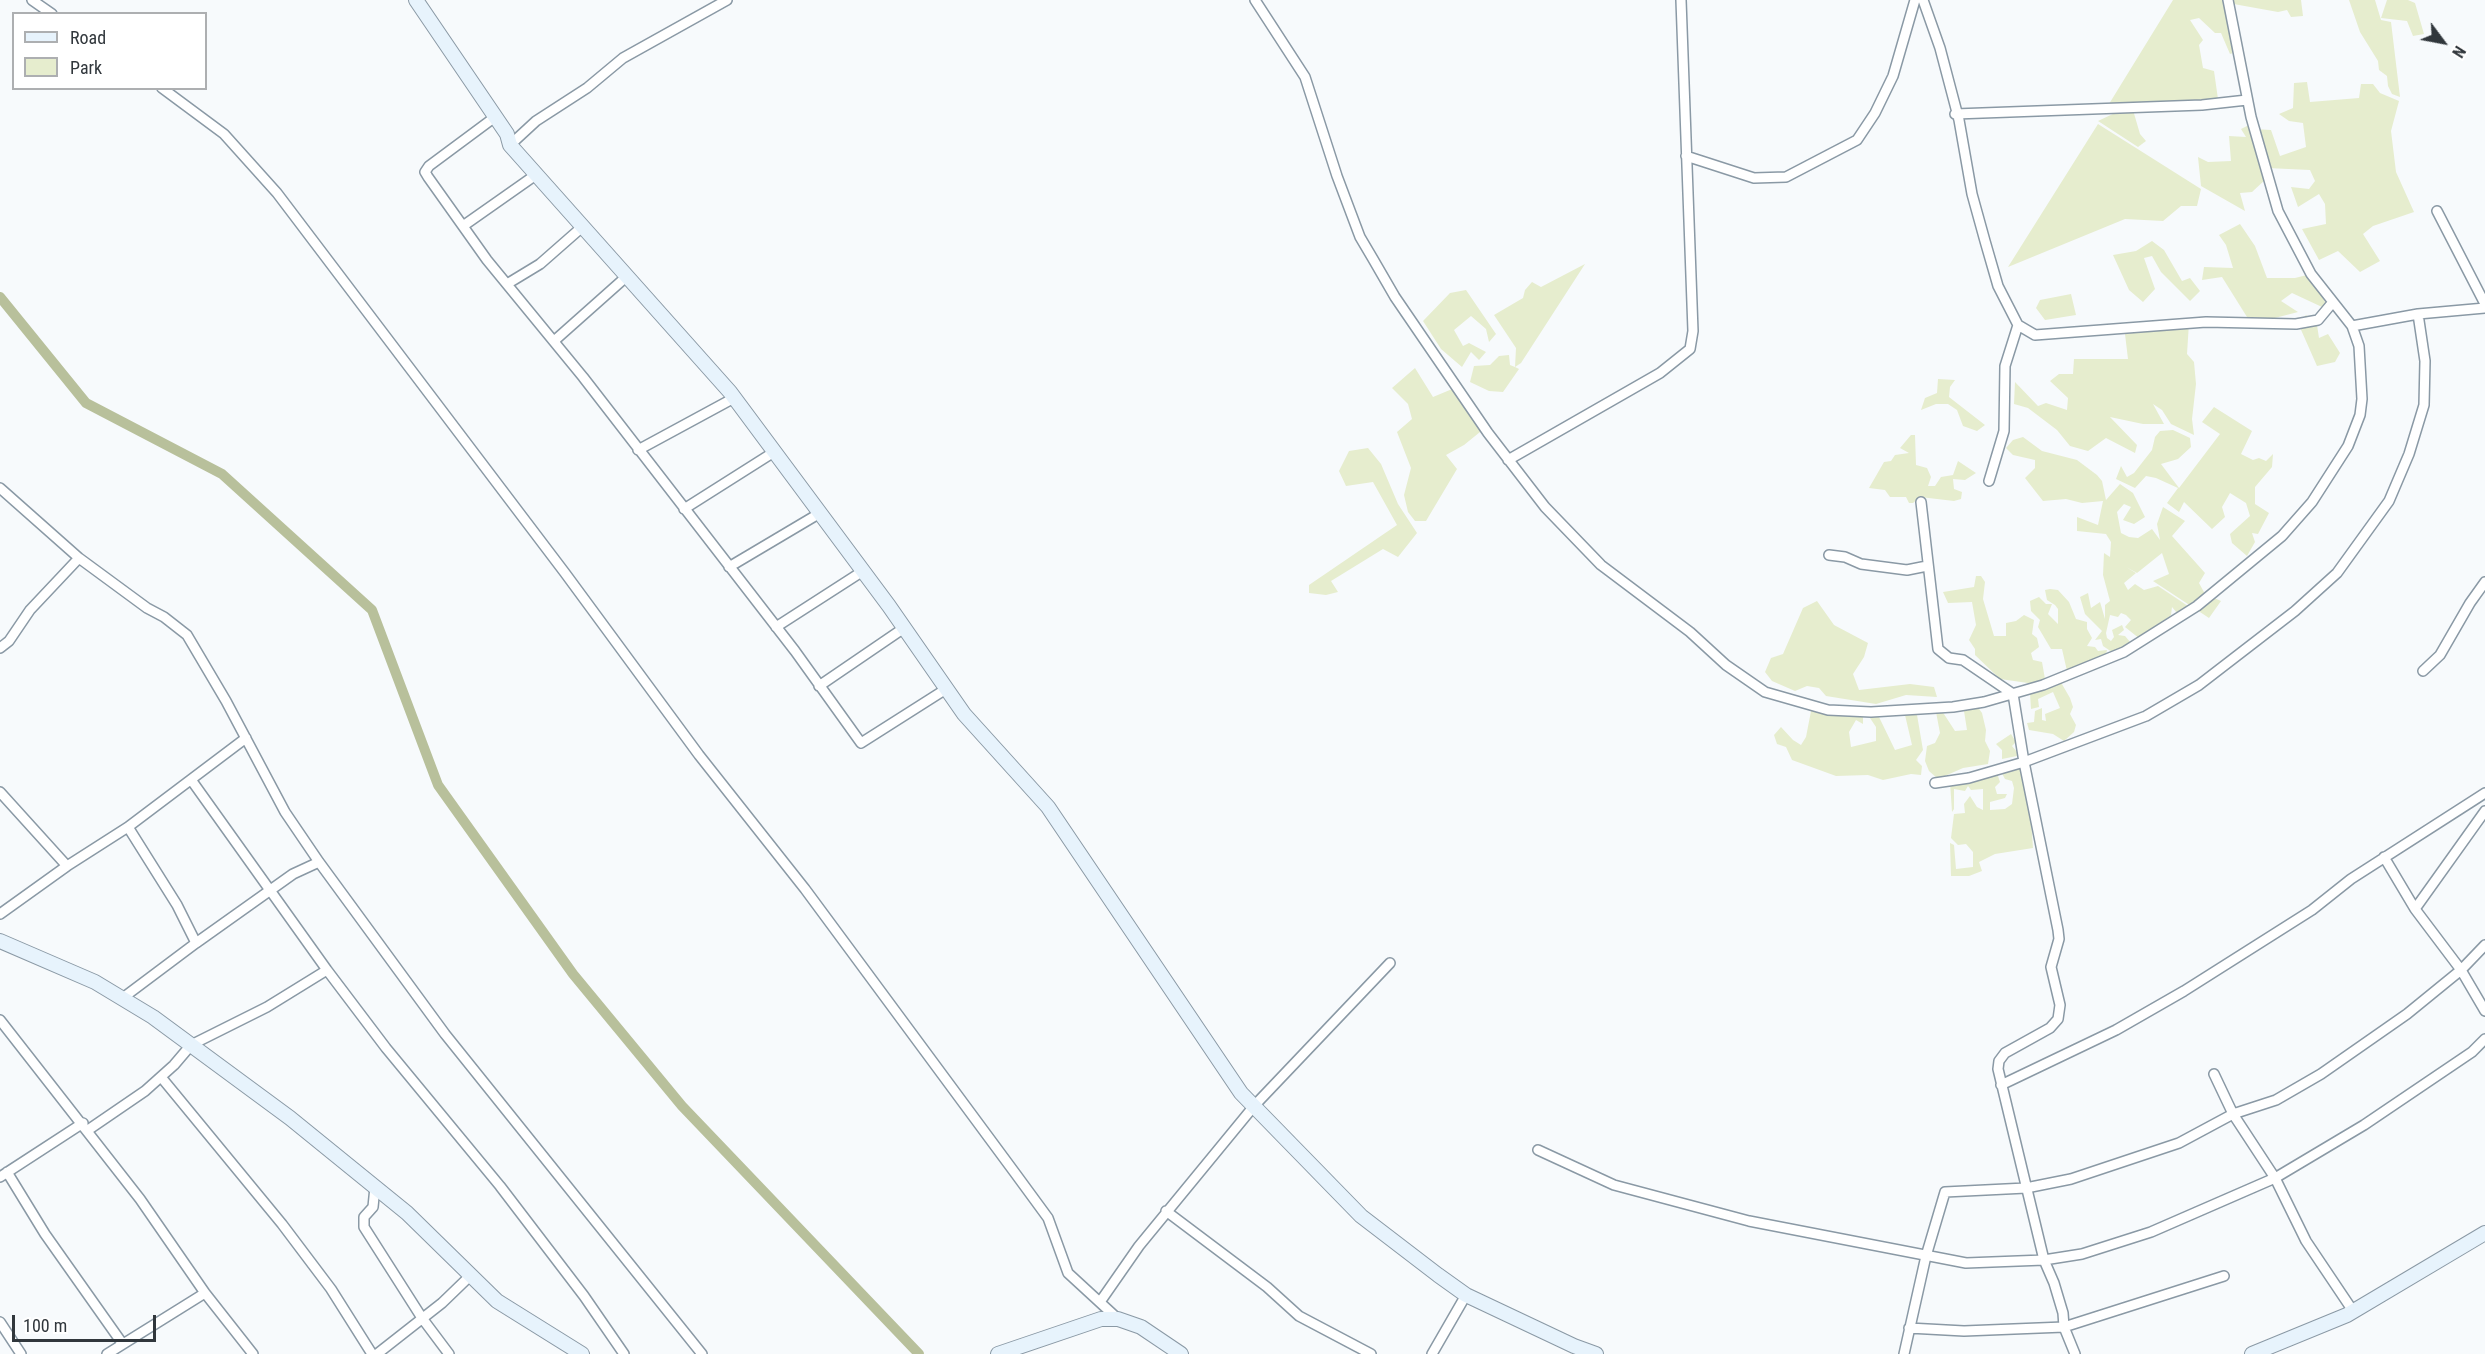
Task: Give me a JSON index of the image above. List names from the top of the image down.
{
  "legend": ["Road", "Park"],
  "scale_bar": "100 m",
  "north": "bottom right"
}
